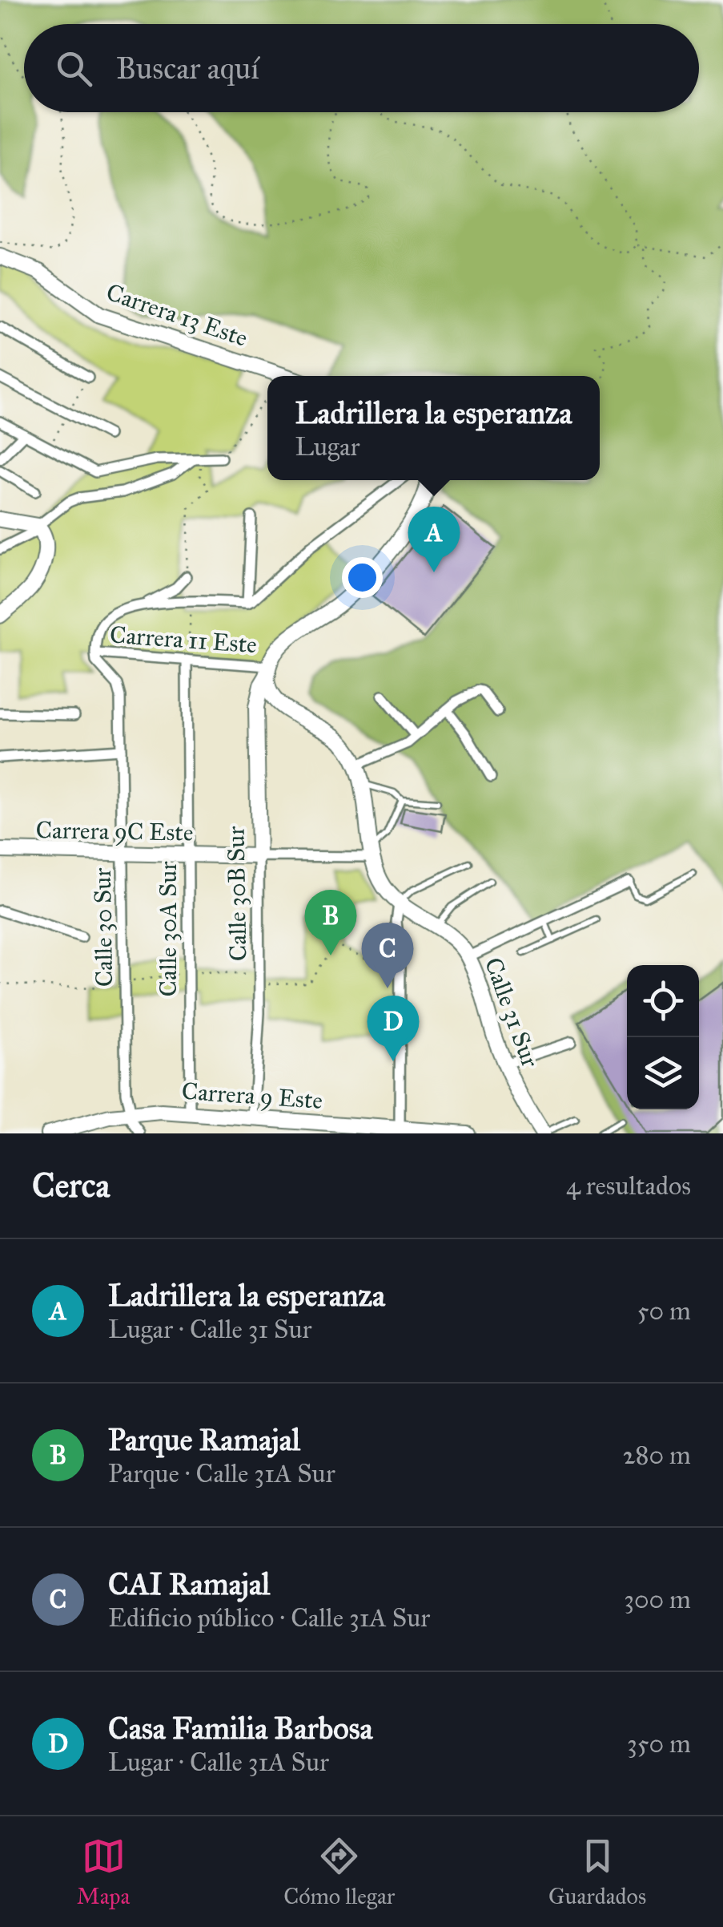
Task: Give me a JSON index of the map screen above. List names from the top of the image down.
{
  "streets": {
    "main road": [
      "Carrera 13 Este",
      "Carrera 9C Este",
      "Calle 30B Sur",
      "Calle 31 Sur",
      "Carrera 9 Este"
    ],
    "street": ["Carrera 11 Este", "Calle 30 Sur", "Calle 30A Sur"]
  },
  "crossings": [
    ["Carrera 11 Este", "Calle 30B Sur"],
    ["Carrera 11 Este", "Calle 30 Sur"],
    ["Carrera 11 Este", "Calle 30A Sur"],
    ["Carrera 11 Este", "Calle 31 Sur"],
    ["Carrera 9C Este", "Calle 30B Sur"],
    ["Carrera 9C Este", "Calle 30 Sur"],
    ["Carrera 9C Este", "Calle 30A Sur"],
    ["Carrera 9C Este", "Calle 31 Sur"],
    ["Calle 30B Sur", "Calle 31 Sur"],
    ["Calle 30B Sur", "Carrera 9 Este"],
    ["Calle 30 Sur", "Carrera 9 Este"],
    ["Calle 30A Sur", "Carrera 9 Este"]
  ],
  "page": {
    "search": "Buscar aquí",
    "popup": ["Ladrillera la esperanza", "Lugar"],
    "pins": [
      "A",
      "B",
      "C",
      "D"
    ],
    "heading": ["Cerca", "4 resultados"],
    "list": [
      {
        "mark": "A",
        "name": "Ladrillera la esperanza",
        "note": "Lugar · Calle 31 Sur",
        "value": "50 m"
      },
      {
        "mark": "B",
        "name": "Parque Ramajal",
        "note": "Parque · Calle 31A Sur",
        "value": "280 m"
      },
      {
        "mark": "C",
        "name": "CAI Ramajal",
        "note": "Edificio público · Calle 31A Sur",
        "value": "300 m"
      },
      {
        "mark": "D",
        "name": "Casa Familia Barbosa",
        "note": "Lugar · Calle 31A Sur",
        "value": "350 m"
      }
    ],
    "nav": ["Mapa", "Cómo llegar", "Guardados"]
  }
}
